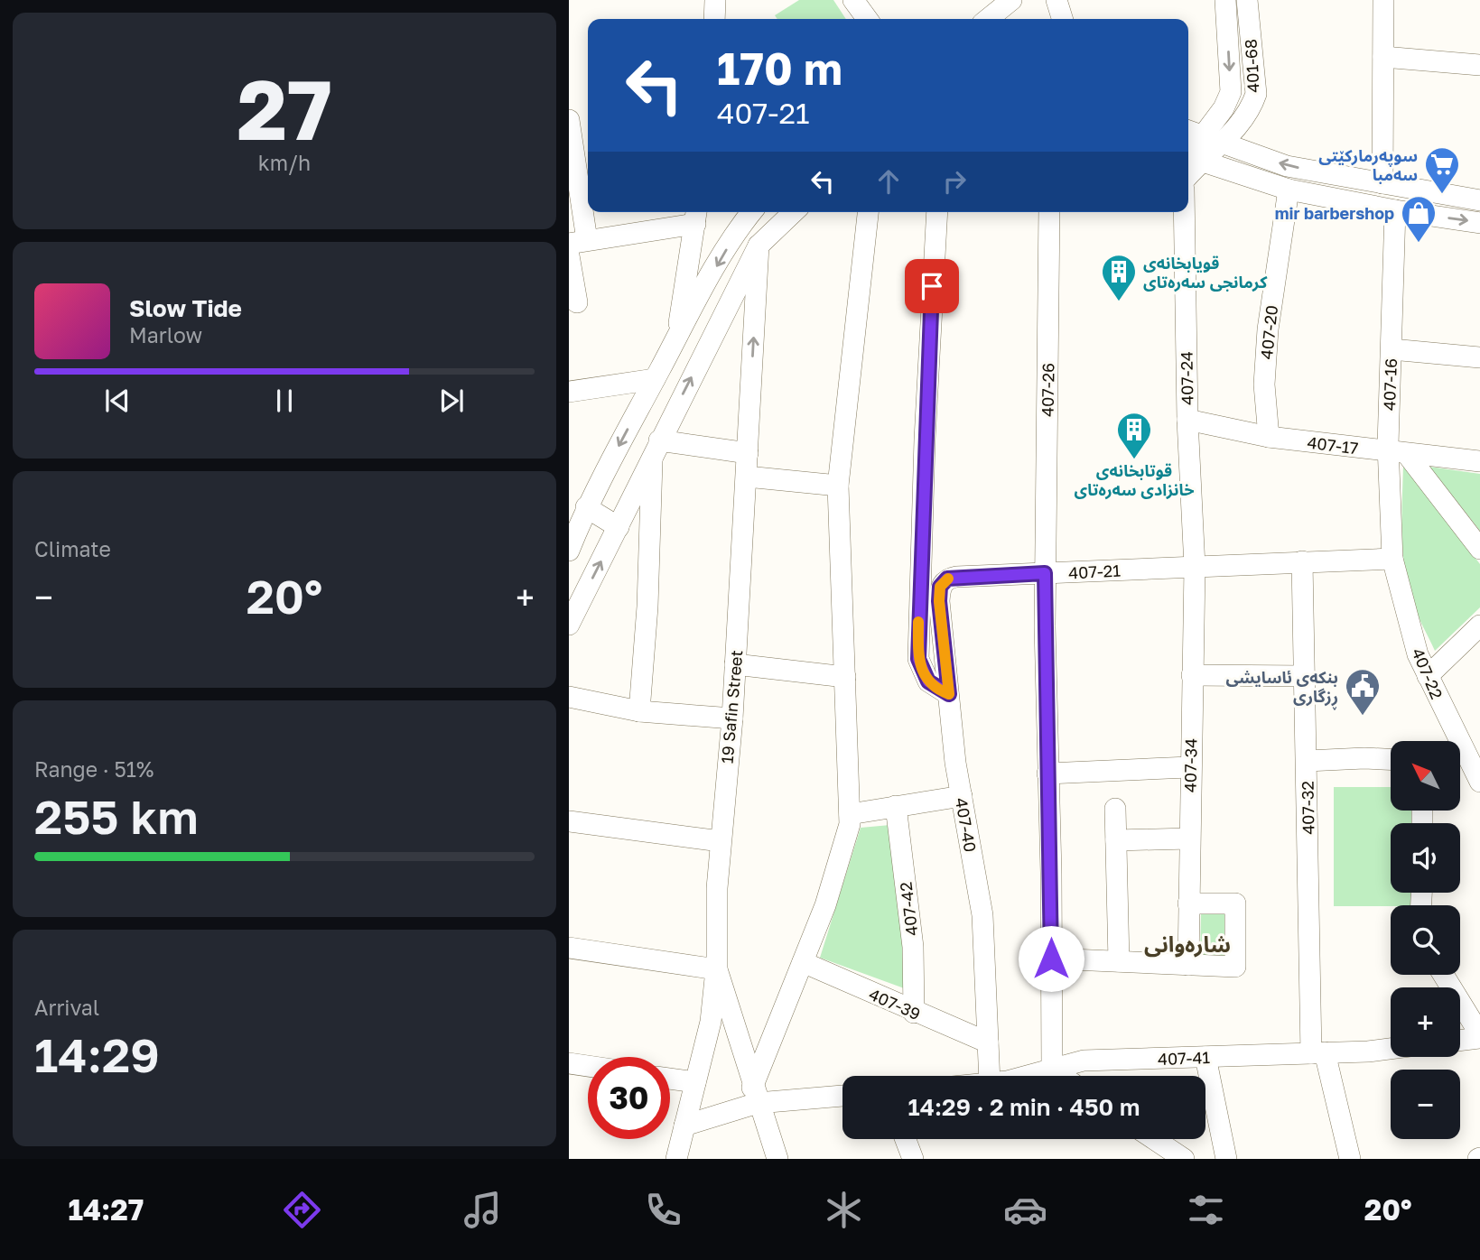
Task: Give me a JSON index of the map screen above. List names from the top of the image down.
{
  "streets": {
    "street": [
      "401-68",
      "407-20",
      "407-24",
      "407-16",
      "407-26",
      "407-17",
      "407-21",
      "407-22",
      "19 Safin Street",
      "407-34",
      "407-32",
      "407-40",
      "407-42",
      "407-39",
      "407-41"
    ]
  },
  "crossings": [
    ["407-20", "407-17"],
    ["407-24", "407-17"],
    ["407-24", "407-21"],
    ["407-24", "407-34"],
    ["407-16", "407-17"],
    ["407-16", "407-21"],
    ["407-16", "407-22"],
    ["407-26", "407-21"],
    ["407-26", "407-41"],
    ["407-21", "407-22"],
    ["407-21", "407-34"],
    ["407-21", "407-32"],
    ["407-21", "407-40"],
    ["407-32", "407-41"],
    ["407-40", "407-39"],
    ["407-42", "407-39"]
  ],
  "districts": ["شارەوانی"],
  "places": {
    "supermarket": ["سوپەرمارکێتی سەمبا"],
    "shop": ["mir barbershop"],
    "building": ["قویابخانەی کرمانجی سەرەتای", "قوتابخانەی خانزادی سەرەتای"],
    "public building": ["بنکەی ئاسایشی ڕزگاری"]
  },
  "north": "top left",
  "page": {
    "tile": [
      ["27", "km/h"],
      "Climate",
      ["Range · 51%", "255 km"],
      ["Arrival", "14:29"]
    ],
    "turn": ["170 m", "407-21"],
    "song": ["Slow Tide", "Marlow"],
    "heat": ["−", "20°", "+"],
    "map_buttons": ["+", "−"],
    "limit": "30",
    "trip": "14:29 · 2 min · 450 m",
    "tabs": ["14:27", "20°"]
  }
}
